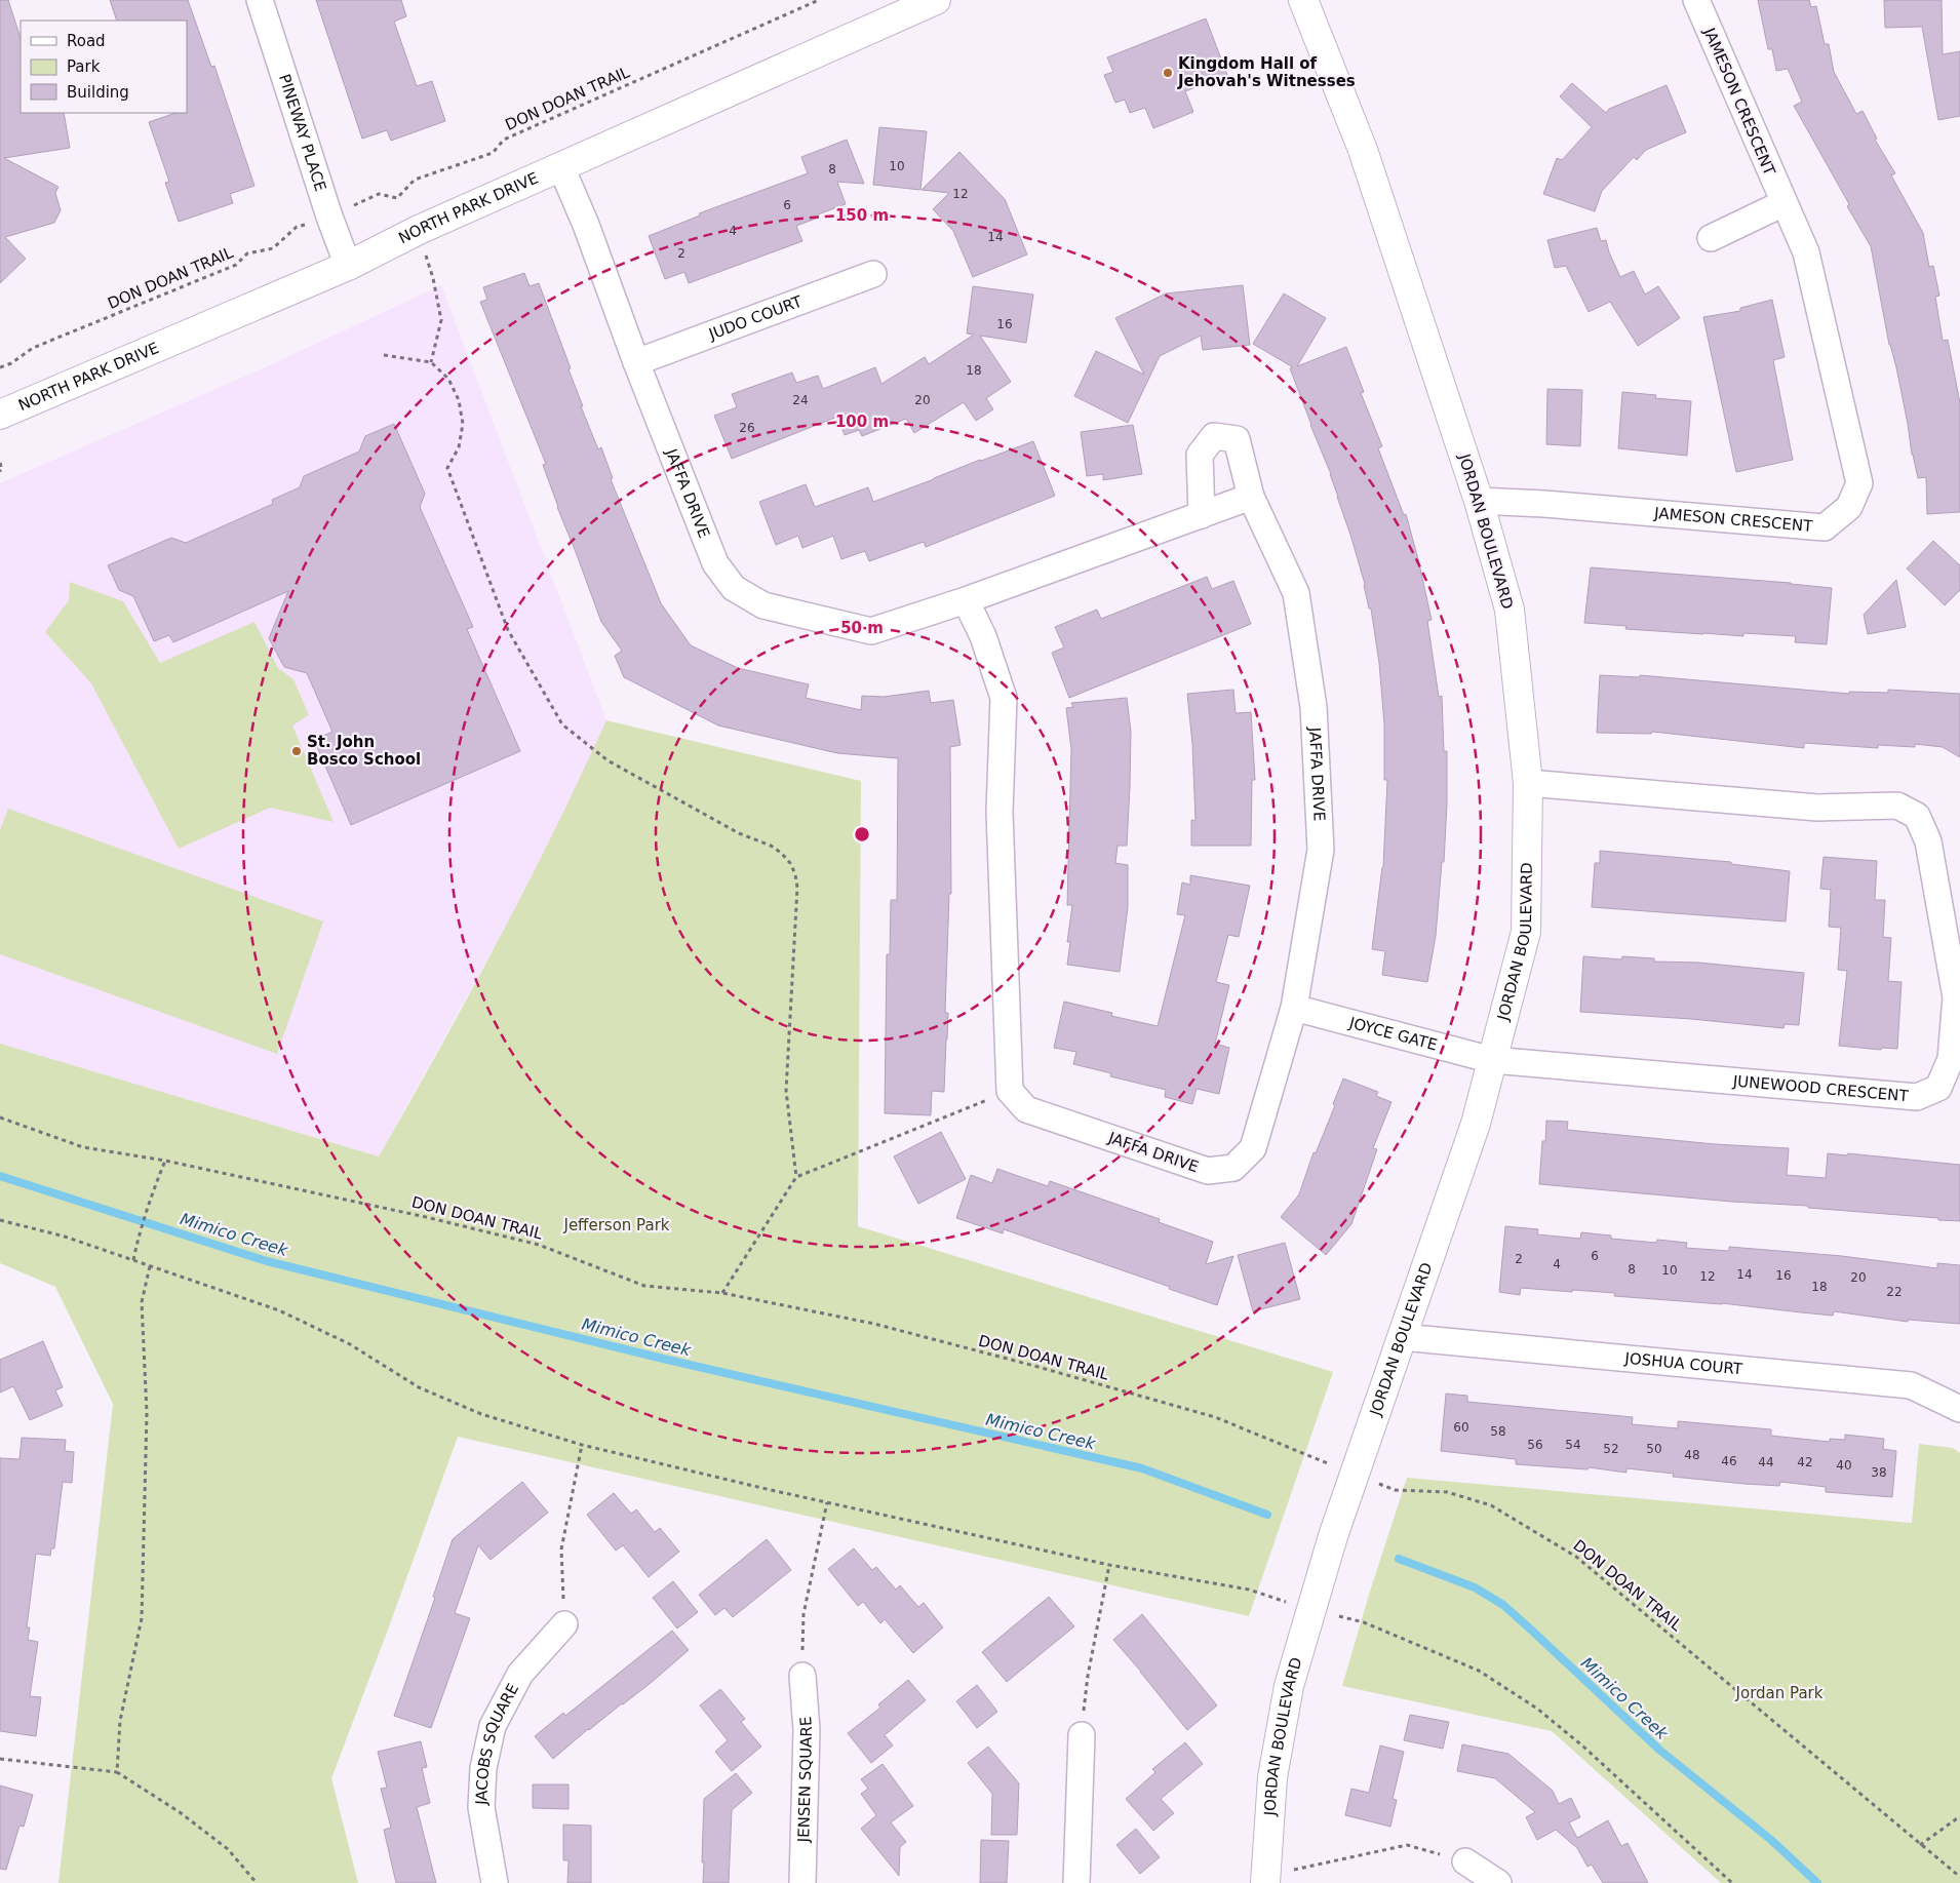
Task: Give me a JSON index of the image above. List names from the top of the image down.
{
  "streets": {
    "street": [
      "JAMESON CRESCENT",
      "PINEWAY PLACE",
      "NORTH PARK DRIVE",
      "JUDO COURT",
      "JAFFA DRIVE",
      "JORDAN BOULEVARD",
      "JOYCE GATE",
      "JUNEWOOD CRESCENT",
      "JOSHUA COURT",
      "JACOBS SQUARE",
      "JENSEN SQUARE"
    ],
    "path": ["DON DOAN TRAIL"]
  },
  "crossings": [
    ["DON DOAN TRAIL", "PINEWAY PLACE"],
    ["DON DOAN TRAIL", "JORDAN BOULEVARD"],
    ["JAMESON CRESCENT", "JORDAN BOULEVARD"],
    ["PINEWAY PLACE", "NORTH PARK DRIVE"],
    ["NORTH PARK DRIVE", "JAFFA DRIVE"],
    ["JUDO COURT", "JAFFA DRIVE"],
    ["JAFFA DRIVE", "JOYCE GATE"],
    ["JORDAN BOULEVARD", "JOYCE GATE"],
    ["JORDAN BOULEVARD", "JUNEWOOD CRESCENT"],
    ["JORDAN BOULEVARD", "JOSHUA COURT"],
    ["JOYCE GATE", "JUNEWOOD CRESCENT"]
  ],
  "water": ["Mimico Creek"],
  "parks": ["Jefferson Park", "Jordan Park"],
  "places": ["Kingdom Hall of Jehovah's Witnesses", "St. John Bosco School"],
  "house_numbers": [
    "10",
    "8",
    "12",
    "6",
    "4",
    "14",
    "2",
    "16",
    "18",
    "24",
    "20",
    "26",
    "6",
    "2",
    "4",
    "8",
    "10",
    "14",
    "16",
    "12",
    "20",
    "18",
    "22",
    "60",
    "58",
    "56",
    "54",
    "52",
    "50",
    "48",
    "46",
    "44",
    "42",
    "40",
    "38"
  ],
  "legend": ["Road", "Park", "Building"],
  "rings": ["150 m", "100 m", "50 m"]
}
